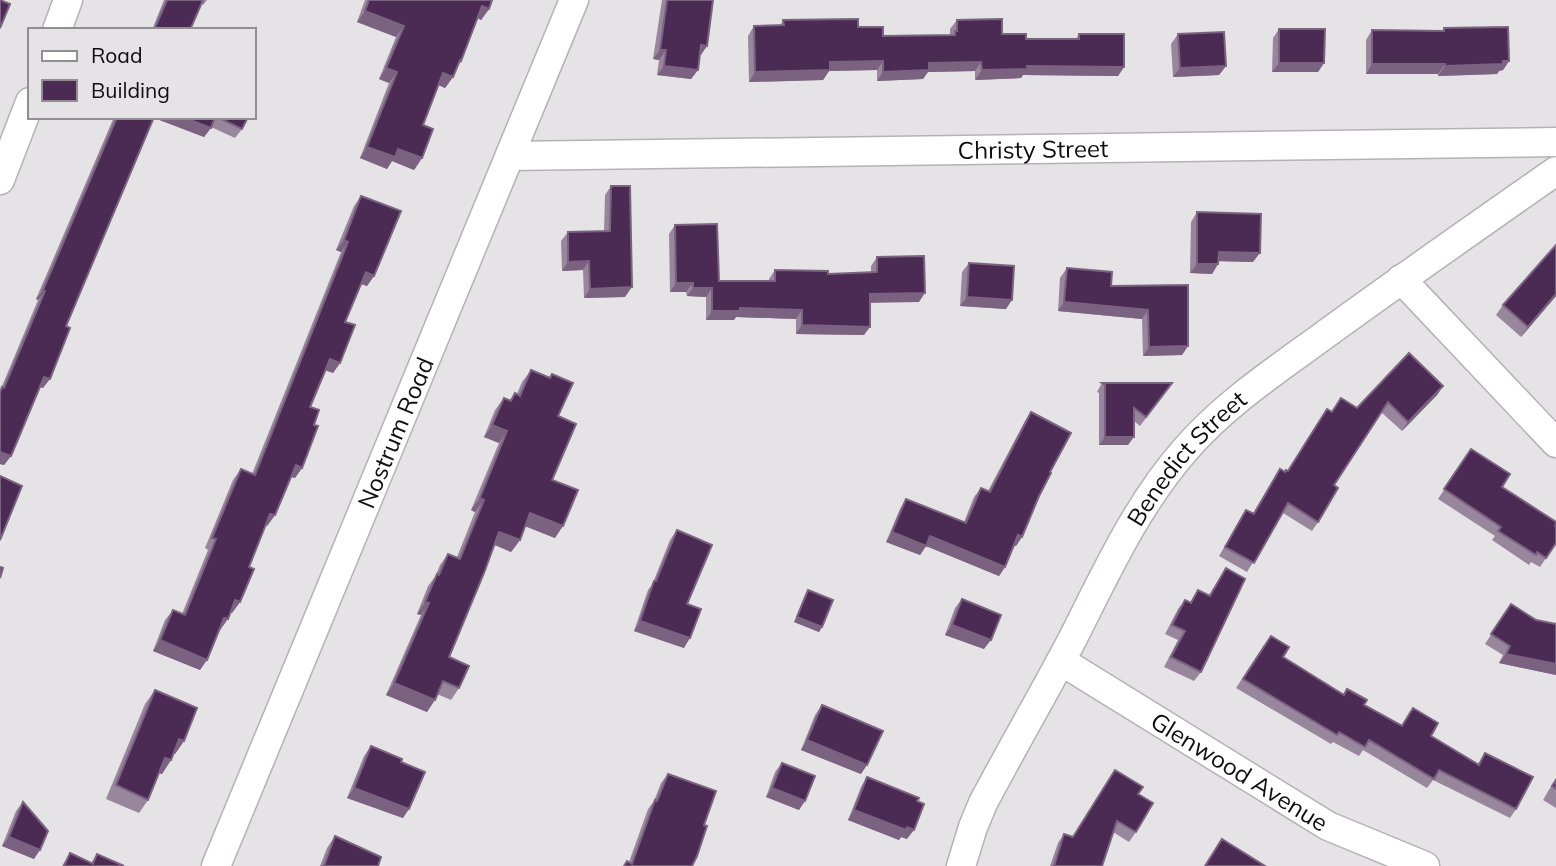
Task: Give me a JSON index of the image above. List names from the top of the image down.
{
  "streets": {
    "street": [
      "Christy Street",
      "Nostrum Road",
      "Benedict Street",
      "Glenwood Avenue"
    ]
  },
  "crossings": [
    ["Christy Street", "Nostrum Road"],
    ["Benedict Street", "Glenwood Avenue"]
  ],
  "legend": ["Road", "Building"]
}
